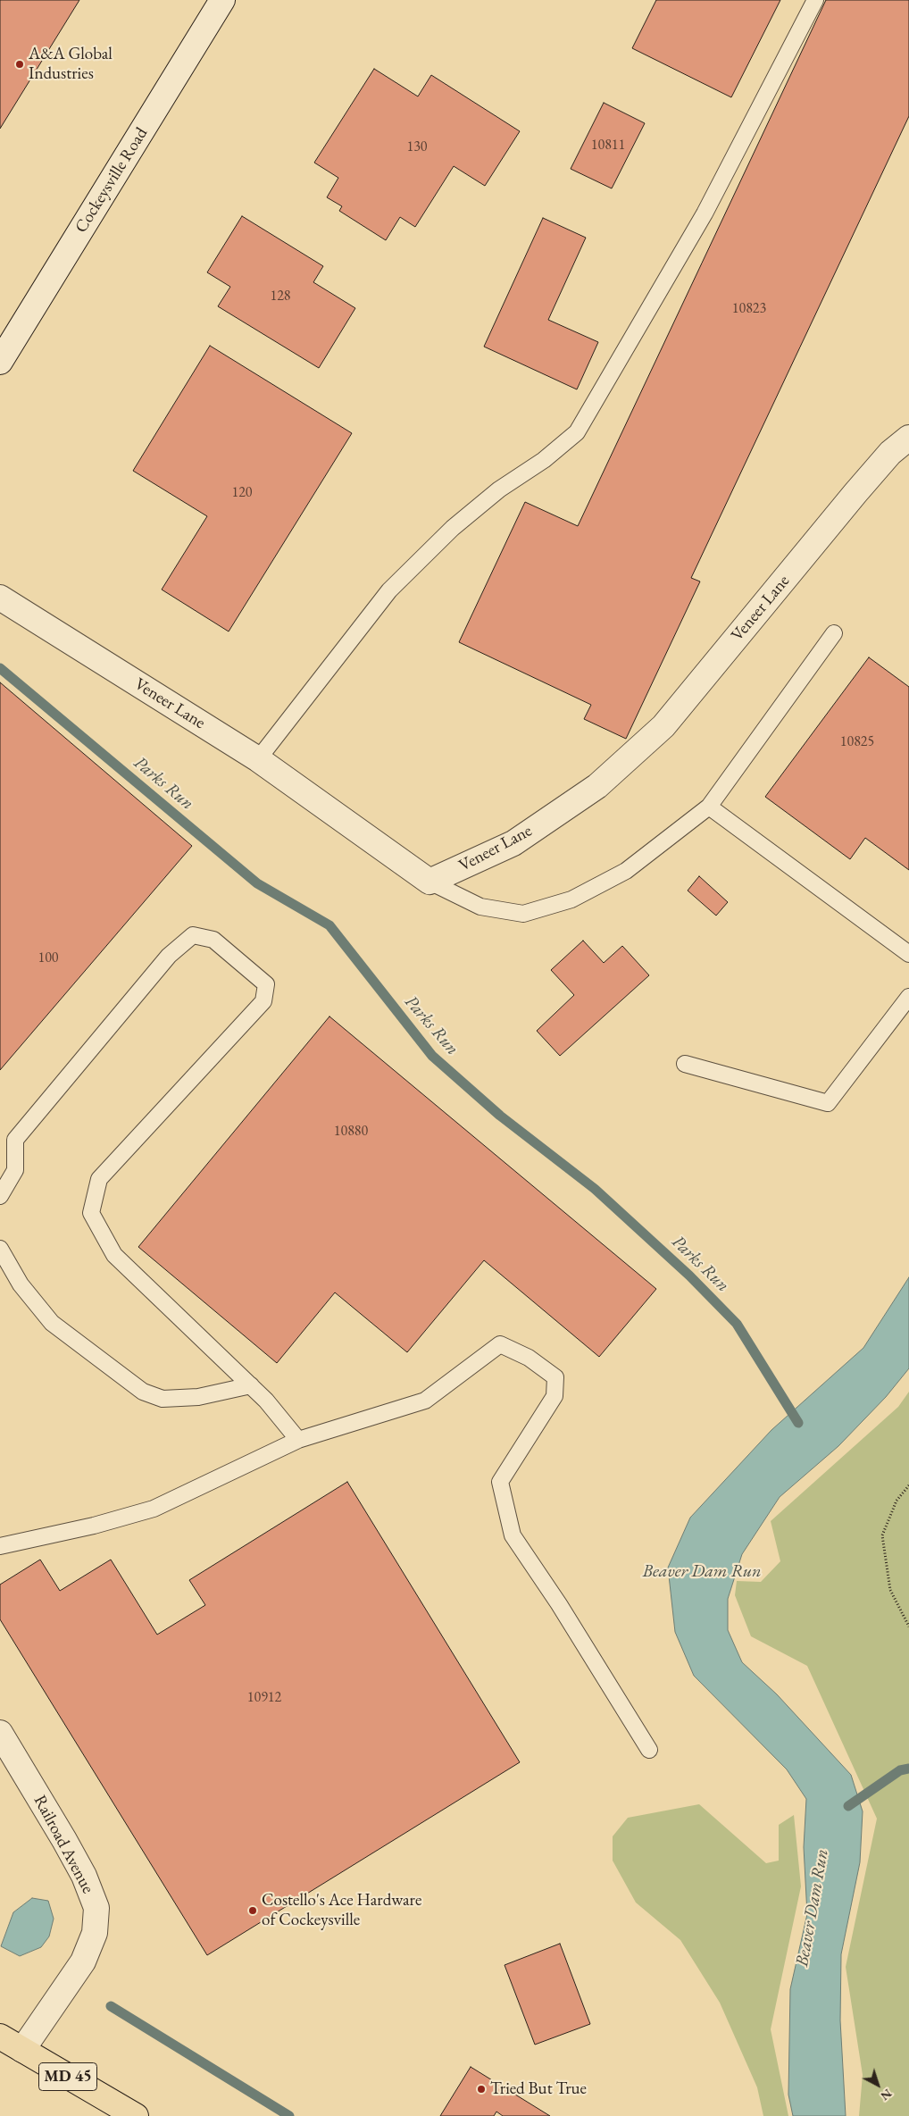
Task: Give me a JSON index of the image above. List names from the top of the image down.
{
  "streets": {
    "main road": ["MD 45"],
    "street": ["Cockeysville Road", "Veneer Lane", "Railroad Avenue"]
  },
  "crossings": [
    ["Railroad Avenue", "MD 45"]
  ],
  "water": ["Parks Run", "Beaver Dam Run"],
  "places": ["A&A Global Industries", "Costello's Ace Hardware of Cockeysville", "Tried But True"],
  "house_numbers": [
    "10811",
    "130",
    "128",
    "10823",
    "120",
    "10825",
    "100",
    "10880",
    "10912"
  ],
  "north": "bottom right"
}
